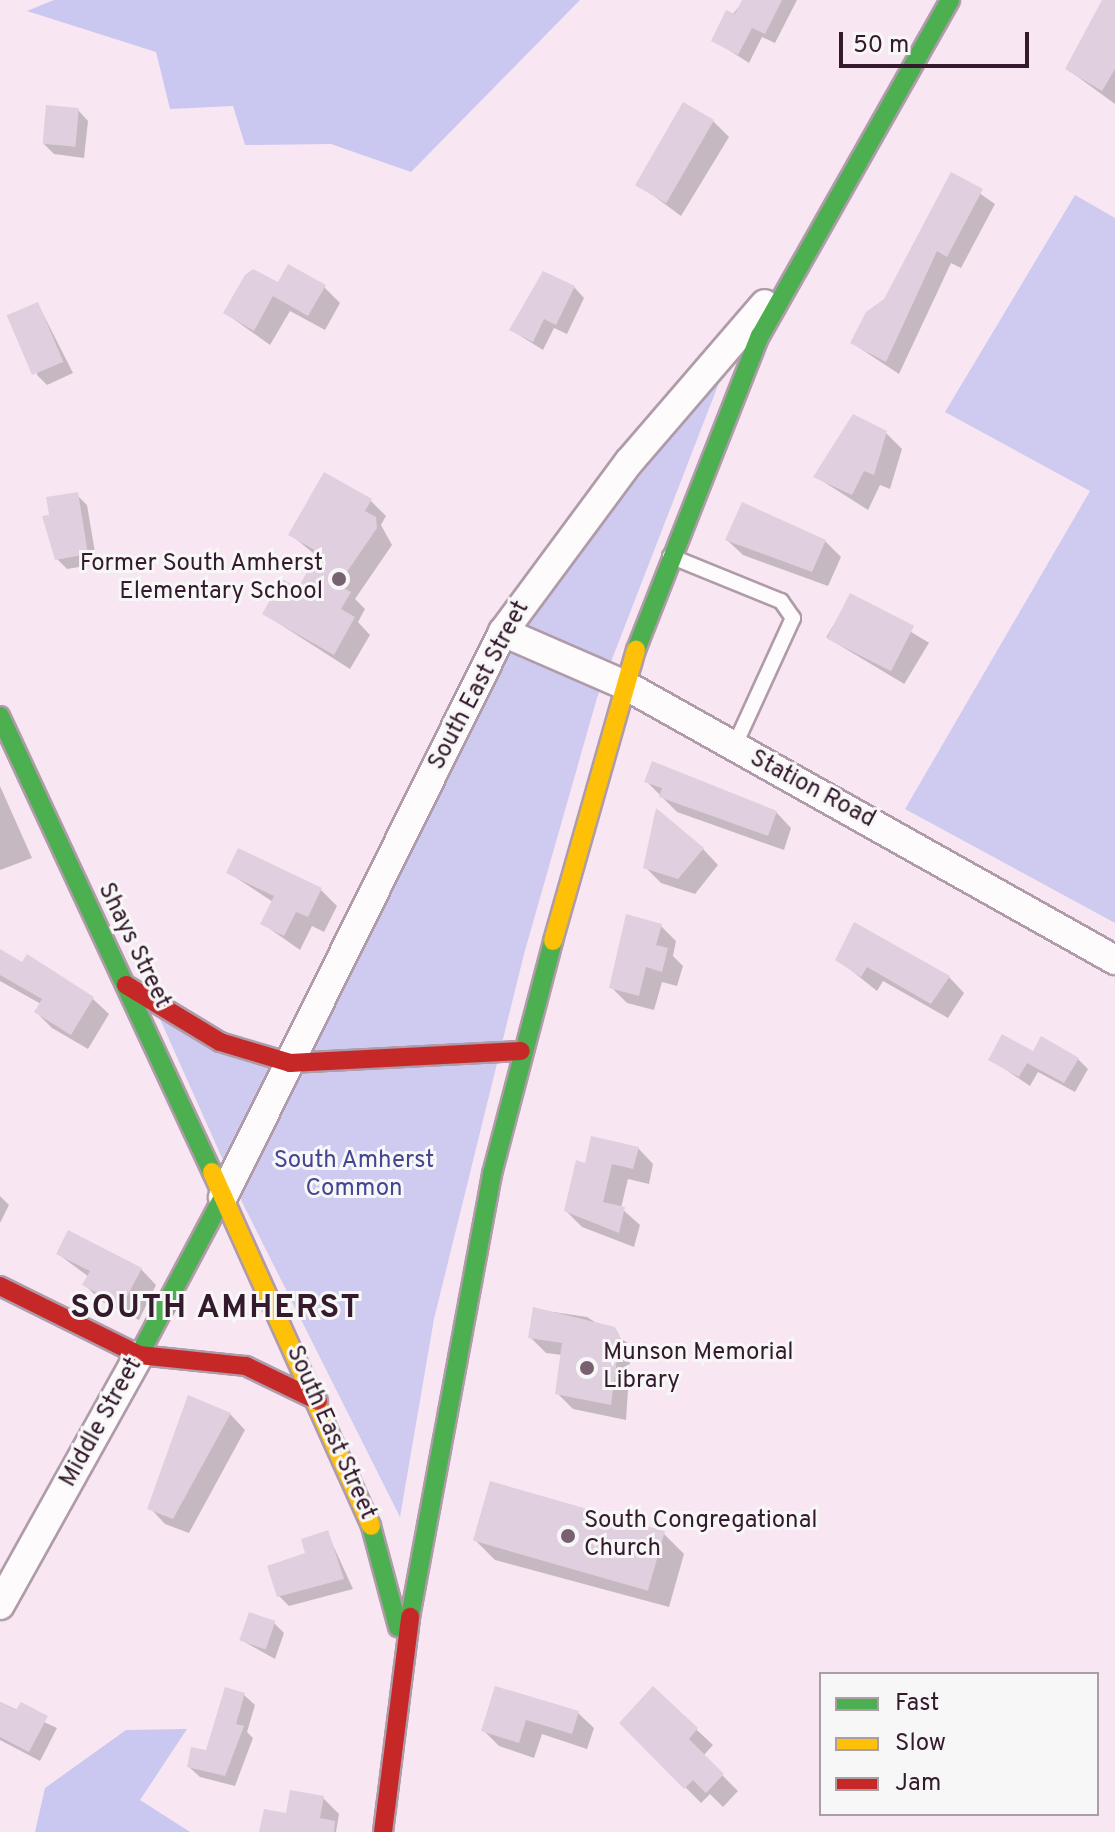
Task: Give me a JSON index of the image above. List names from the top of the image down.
{
  "streets": {
    "main road": ["South East Street", "Shays Street", "Middle Street"],
    "street": ["Station Road"]
  },
  "crossings": [
    ["South East Street", "Station Road"],
    ["South East Street", "Shays Street"],
    ["South East Street", "Middle Street"],
    ["Shays Street", "Middle Street"]
  ],
  "districts": ["SOUTH AMHERST"],
  "parks": ["South Amherst Common"],
  "places": ["Former South Amherst Elementary School", "Munson Memorial Library", "South Congregational Church"],
  "legend": ["Fast", "Slow", "Jam"],
  "scale_bar": "50 m"
}
